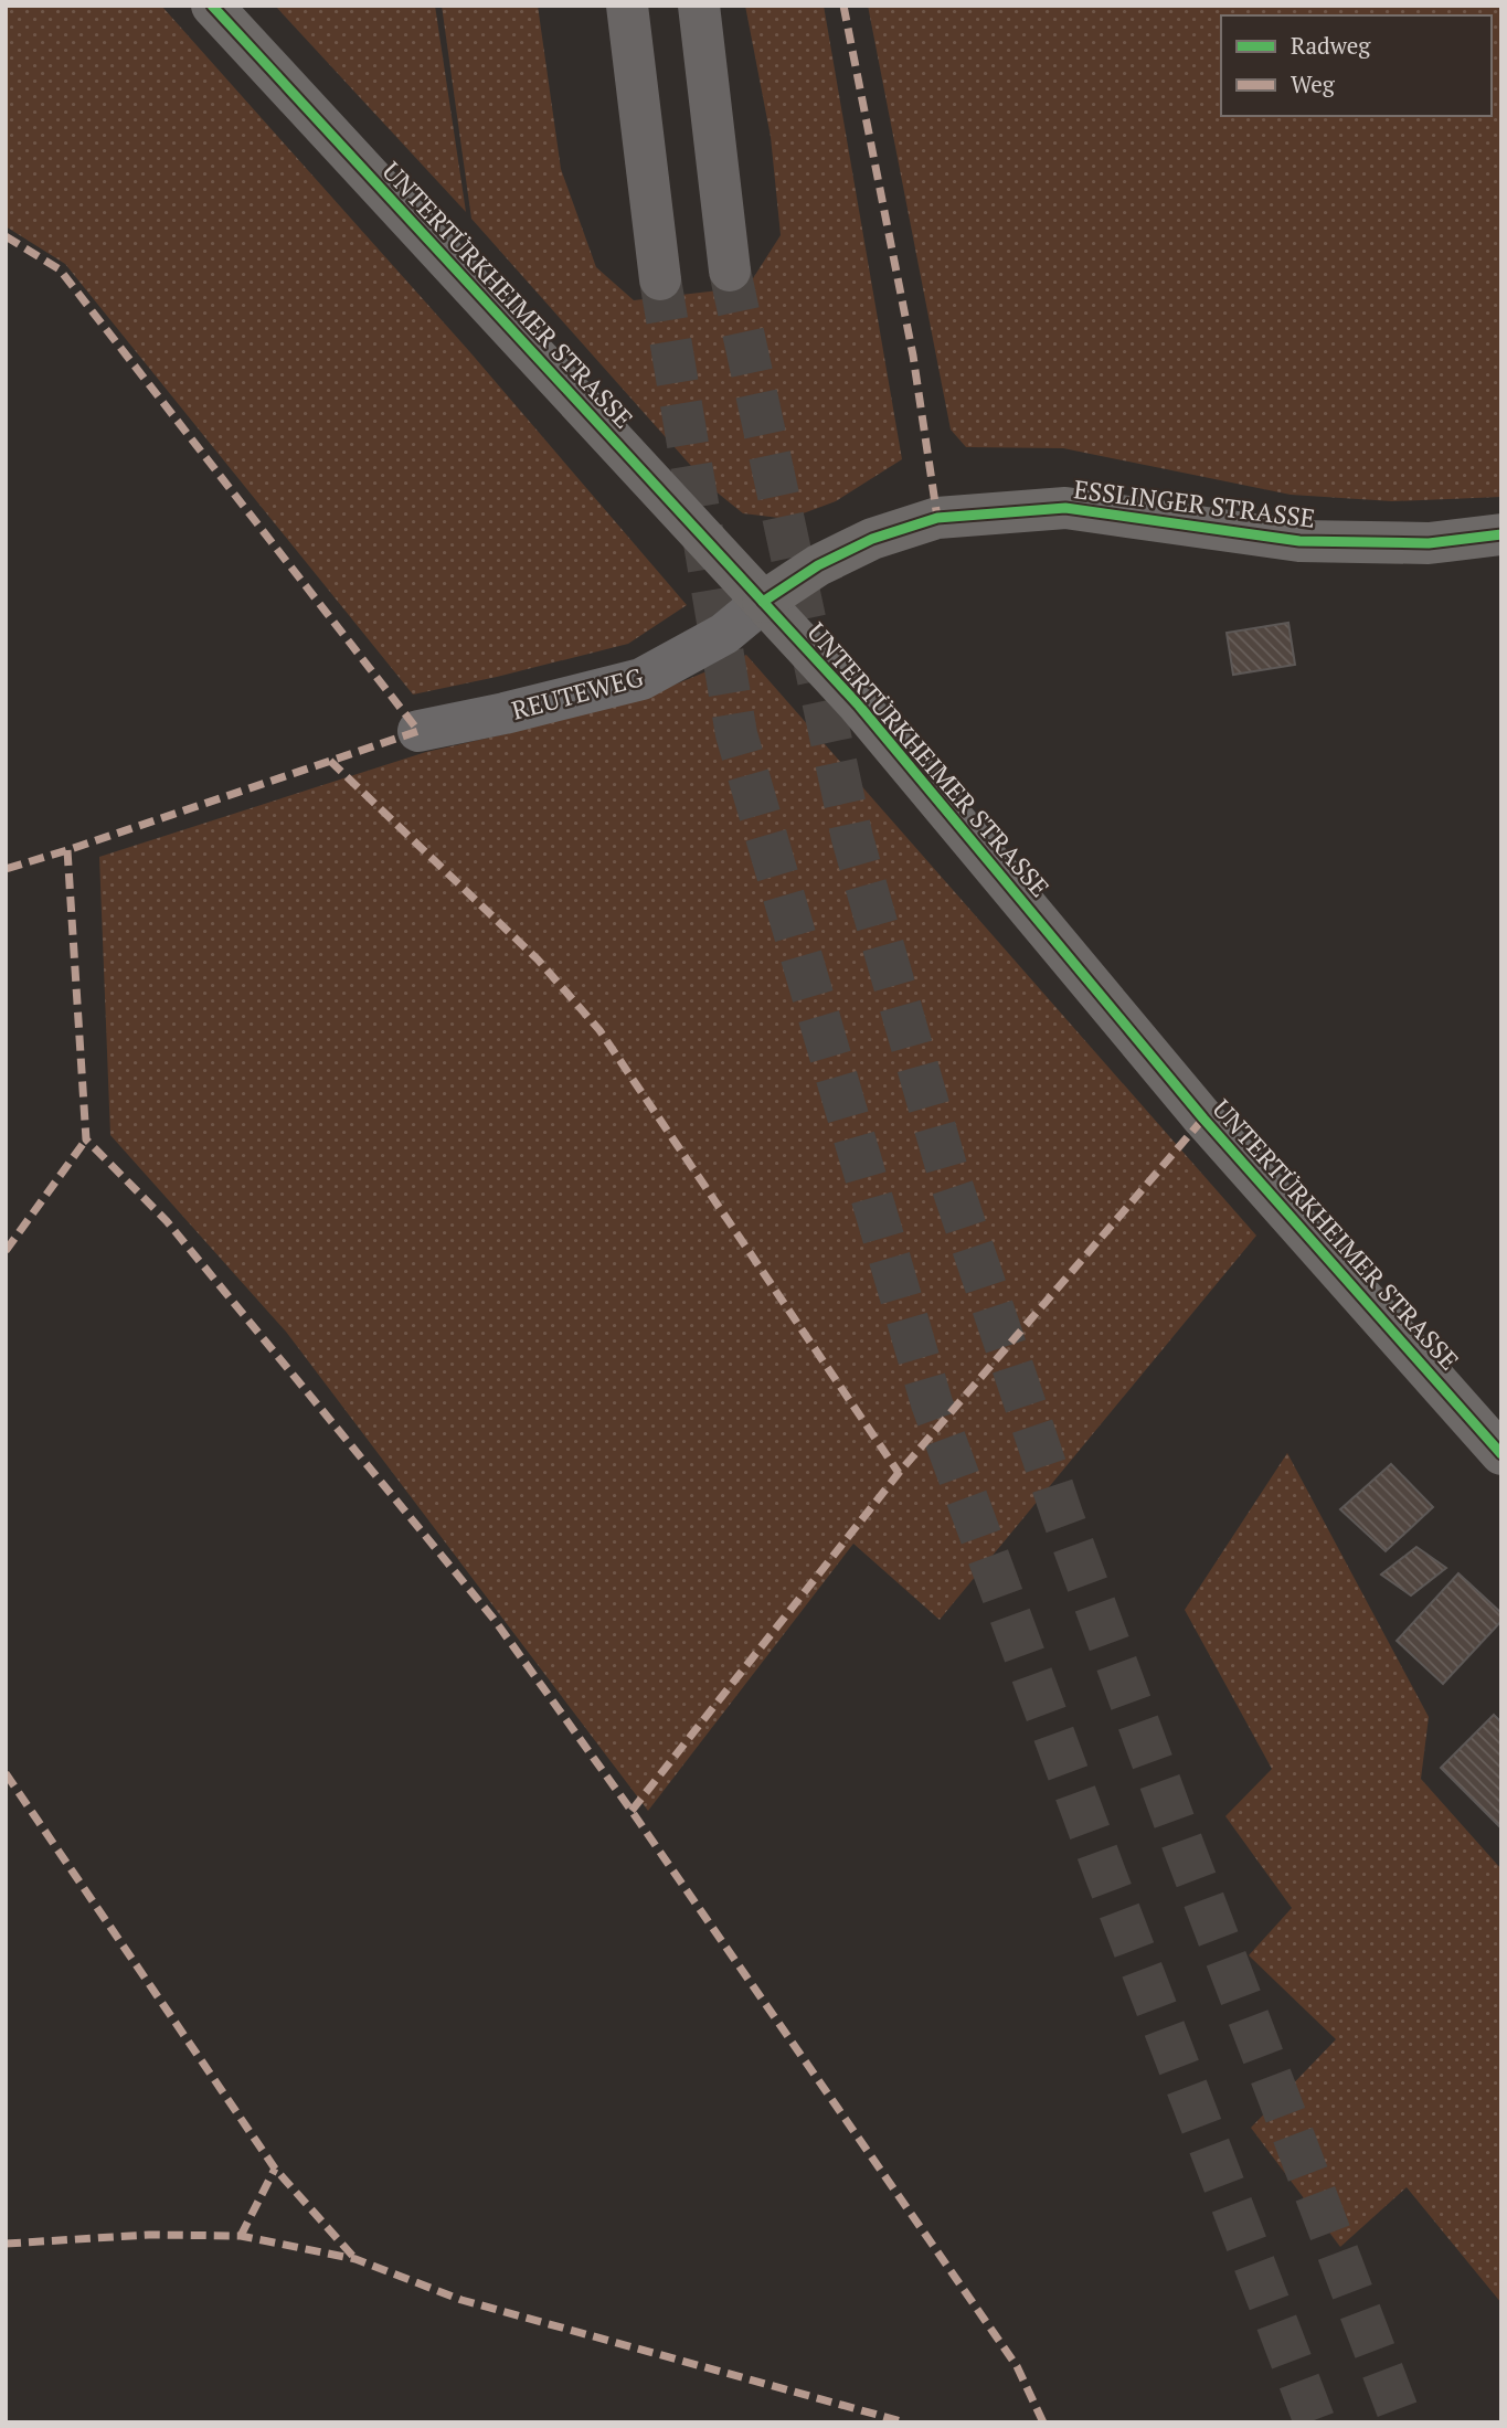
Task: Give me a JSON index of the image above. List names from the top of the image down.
{
  "streets": {
    "main road": ["UNTERTÜRKHEIMER STRASSE", "ESSLINGER STRASSE"],
    "lane": ["REUTEWEG"]
  },
  "crossings": [
    ["UNTERTÜRKHEIMER STRASSE", "ESSLINGER STRASSE"],
    ["UNTERTÜRKHEIMER STRASSE", "REUTEWEG"],
    ["ESSLINGER STRASSE", "REUTEWEG"]
  ],
  "legend": ["Radweg", "Weg"]
}
